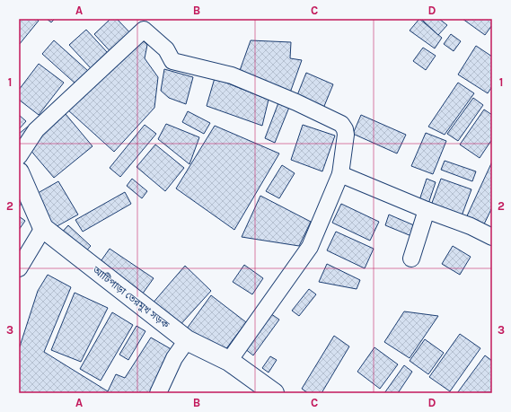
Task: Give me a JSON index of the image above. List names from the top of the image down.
{
  "streets": {
    "main road": ["আটিপাড়া তেরমুখ সড়ক"]
  },
  "grid": {
    "columns": [
      "A",
      "B",
      "C",
      "D"
    ],
    "rows": ["1", "2", "3"]
  }
}
